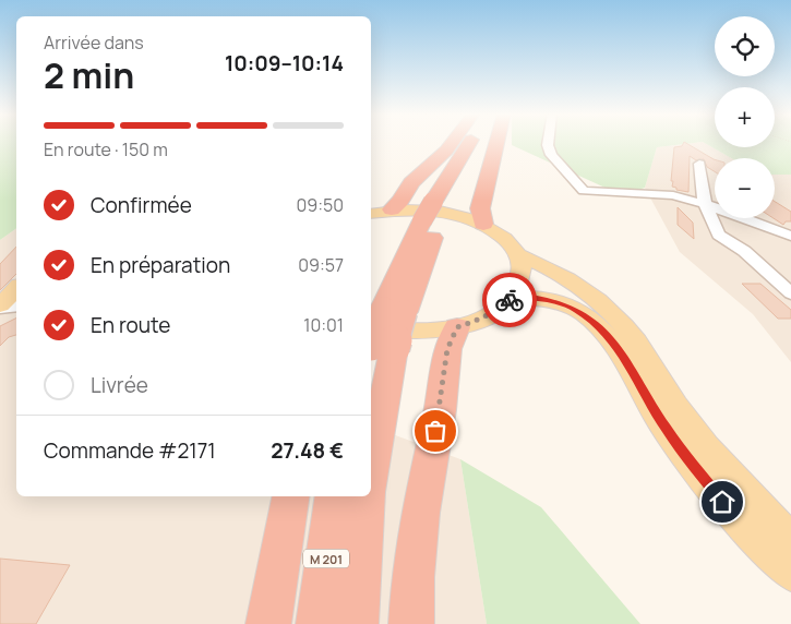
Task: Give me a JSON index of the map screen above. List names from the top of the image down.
{
  "streets": {
    "highway": ["M 201"]
  },
  "page": {
    "map_buttons": ["+", "−"],
    "heading": ["2 min", "Arrivée dans", "10:09–10:14"],
    "panel": ["Commande #2171", "27.48 €"],
    "bar": "En route · 150 m",
    "list": [
      ["Confirmée", "09:50"],
      ["En préparation", "09:57"],
      ["En route", "10:01"],
      "Livrée"
    ]
  }
}
